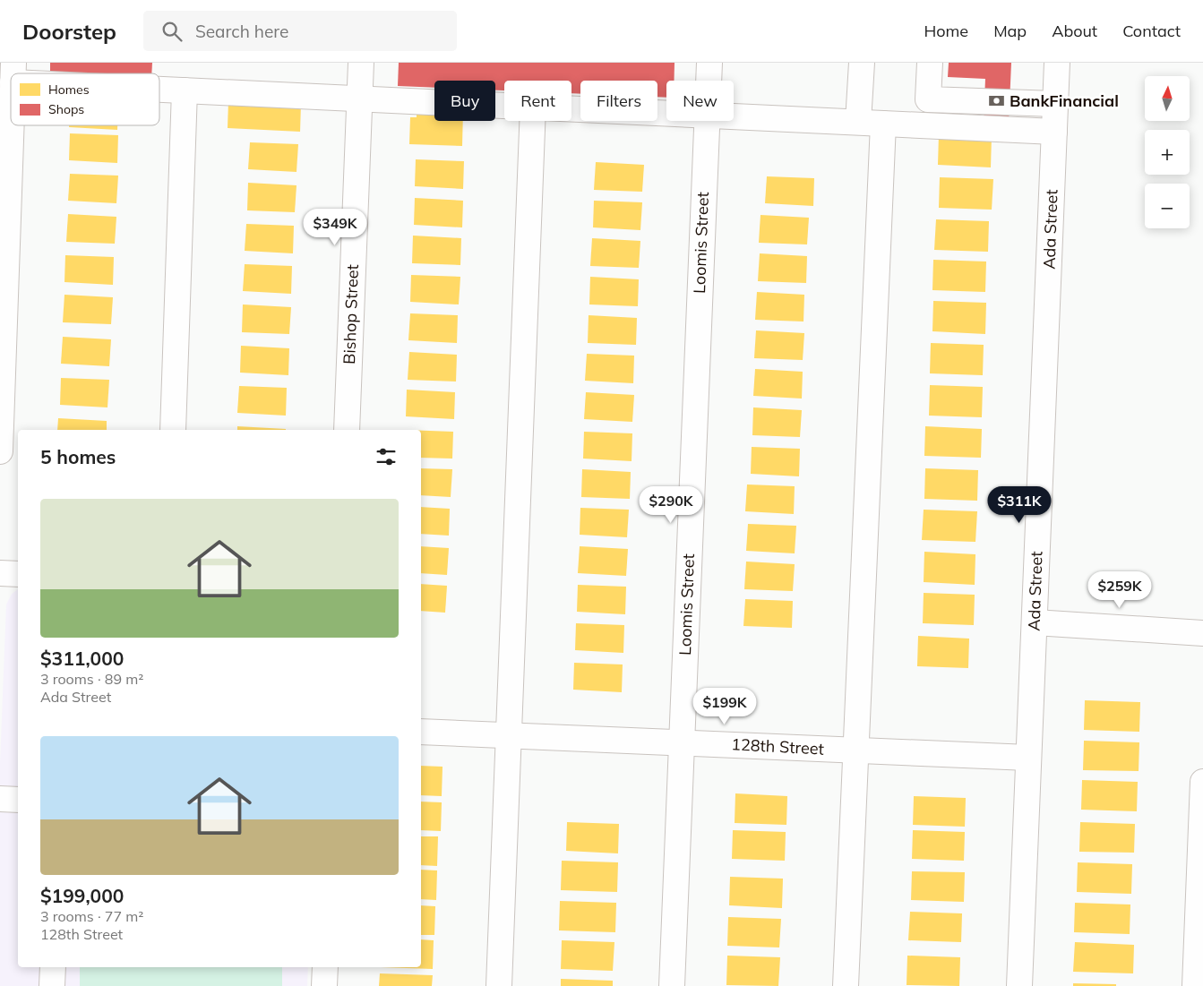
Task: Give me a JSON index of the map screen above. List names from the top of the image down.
{
  "streets": {
    "street": [
      "Ada Street",
      "Loomis Street",
      "Bishop Street",
      "128th Street"
    ]
  },
  "crossings": [
    ["Ada Street", "128th Street"],
    ["Loomis Street", "128th Street"]
  ],
  "places": {
    "bank": ["BankFinancial"]
  },
  "legend": ["Homes", "Shops"],
  "north": "top",
  "page": {
    "header": "Doorstep",
    "search": "Search here",
    "nav": [
      "Home",
      "Map",
      "About",
      "Contact"
    ],
    "map_buttons": ["+", "−"],
    "chip": [
      "Buy",
      "Rent",
      "Filters",
      "New"
    ],
    "price": [
      "$349K",
      "$290K",
      "$311K",
      "$259K",
      "$199K"
    ],
    "heading": "5 homes",
    "list": [
      {
        "name": "$311,000",
        "note": "3 rooms · 89 m² · Ada Street"
      },
      {
        "name": "$199,000",
        "note": "3 rooms · 77 m² · 128th Street"
      }
    ]
  }
}
